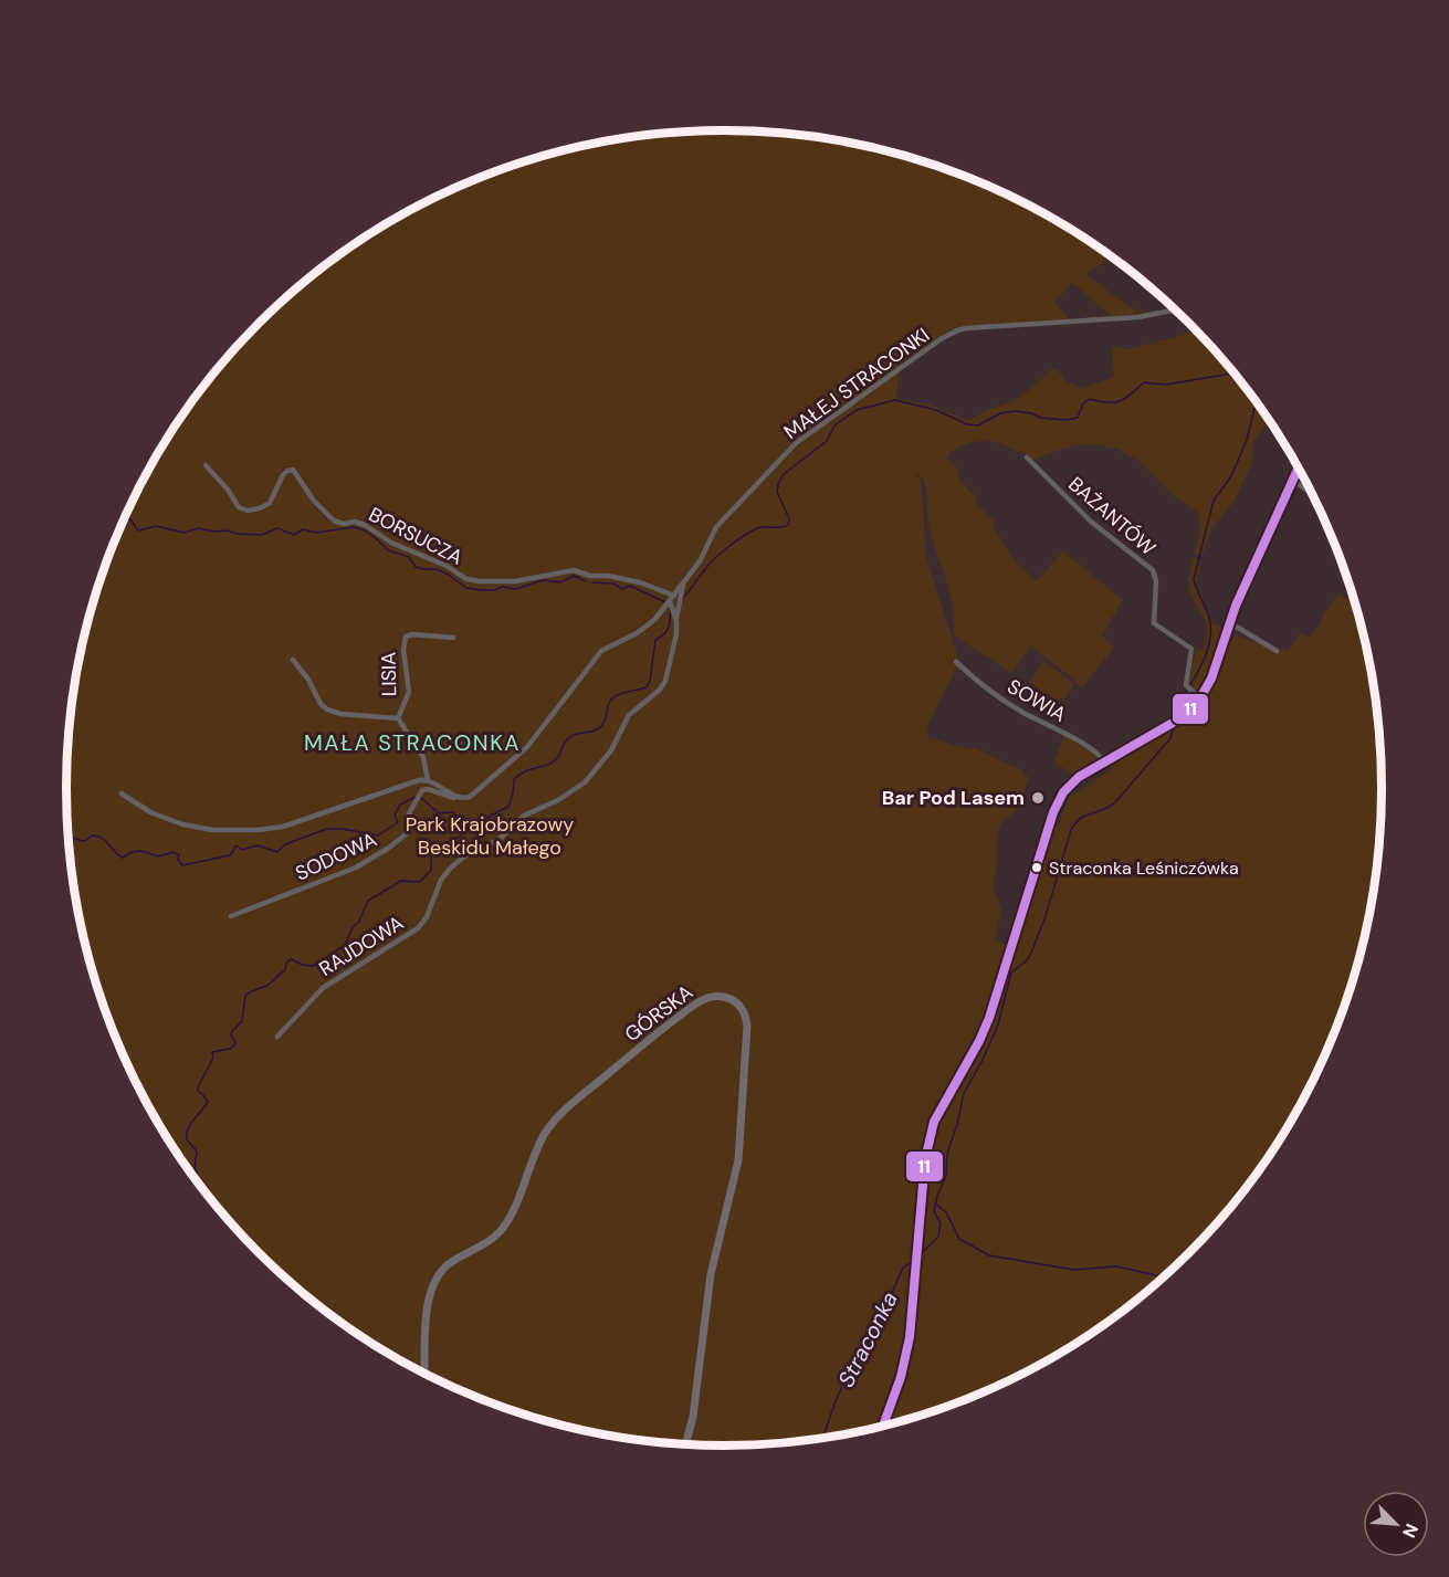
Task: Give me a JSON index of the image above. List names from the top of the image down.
{
  "streets": {
    "street": [
      "MAŁEJ STRACONKI",
      "BAŻANTÓW",
      "BORSUCZA",
      "LISIA",
      "SOWIA",
      "SODOWA",
      "RAJDOWA",
      "GÓRSKA"
    ]
  },
  "crossings": [
    ["MAŁEJ STRACONKI", "BORSUCZA"],
    ["MAŁEJ STRACONKI", "SODOWA"],
    ["MAŁEJ STRACONKI", "RAJDOWA"]
  ],
  "districts": ["MAŁA STRACONKA"],
  "water": ["Straconka"],
  "parks": ["Park Krajobrazowy Beskidu Małego"],
  "places": ["Bar Pod Lasem", "Straconka Leśniczówka"],
  "lines": ["transit line 11"],
  "north": "bottom right"
}
